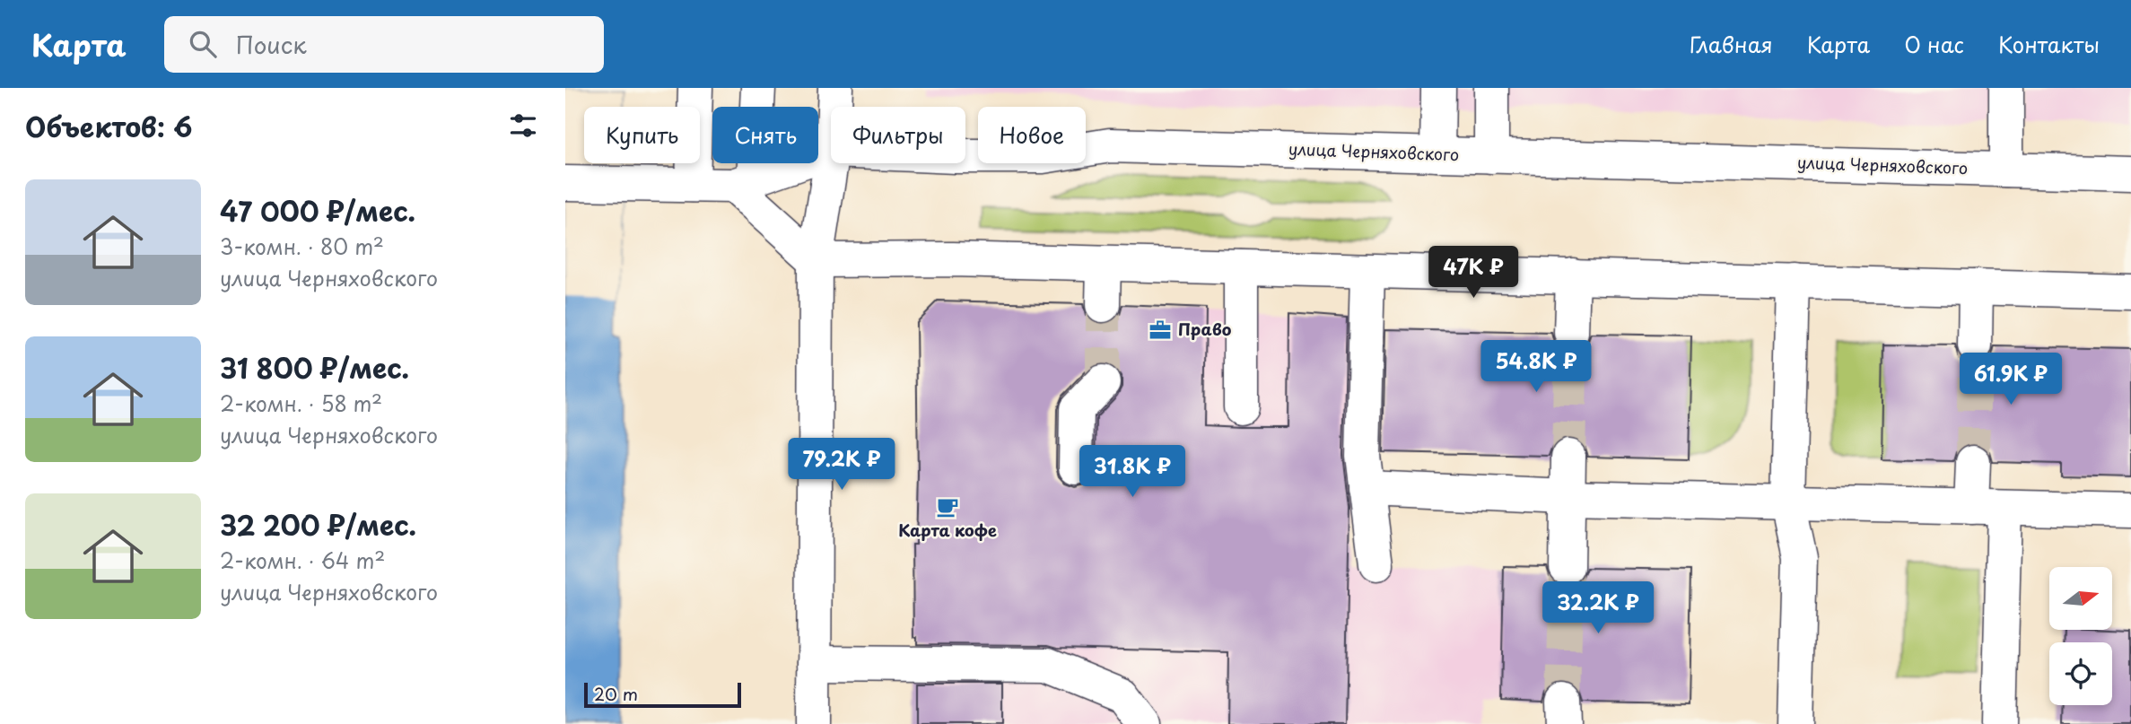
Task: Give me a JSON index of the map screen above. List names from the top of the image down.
{
  "streets": {
    "street": ["улица Черняховского"]
  },
  "places": {
    "office": ["Право"],
    "cafe": ["Карта кофе"]
  },
  "scale_bar": "20 m",
  "north": "right",
  "page": {
    "header": "Карта",
    "search": "Поиск",
    "nav": [
      "Главная",
      "Карта",
      "О нас",
      "Контакты"
    ],
    "heading": "Объектов: 6",
    "chip": [
      "Купить",
      "Снять",
      "Фильтры",
      "Новое"
    ],
    "list": [
      {
        "name": "47 000 ₽/мес.",
        "note": "3-комн. · 80 m² · улица Черняховского"
      },
      {
        "name": "31 800 ₽/мес.",
        "note": "2-комн. · 58 m² · улица Черняховского"
      },
      {
        "name": "32 200 ₽/мес.",
        "note": "2-комн. · 64 m² · улица Черняховского"
      }
    ],
    "price": [
      "47K ₽",
      "54.8K ₽",
      "61.9K ₽",
      "79.2K ₽",
      "31.8K ₽",
      "32.2K ₽"
    ],
    "scale": "20 m"
  }
}
